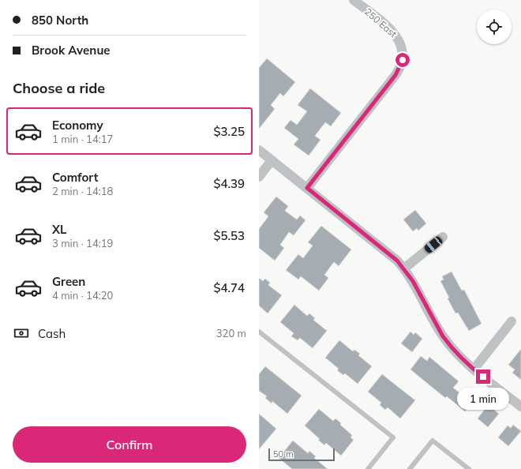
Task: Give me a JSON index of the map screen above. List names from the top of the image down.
{
  "streets": {
    "street": ["250 East"]
  },
  "scale_bar": "50 m",
  "page": {
    "banner": ["850 North", "Brook Avenue"],
    "heading": "Choose a ride",
    "list": [
      {
        "name": "Economy",
        "note": "1 min · 14:17",
        "value": "$3.25"
      },
      {
        "name": "Comfort",
        "note": "2 min · 14:18",
        "value": "$4.39"
      },
      {
        "name": "XL",
        "note": "3 min · 14:19",
        "value": "$5.53"
      },
      {
        "name": "Green",
        "note": "4 min · 14:20",
        "value": "$4.74"
      }
    ],
    "pay": ["Cash", "320 m"],
    "bubble": "1 min",
    "buttons": "Confirm",
    "scale": "50 m"
  }
}
